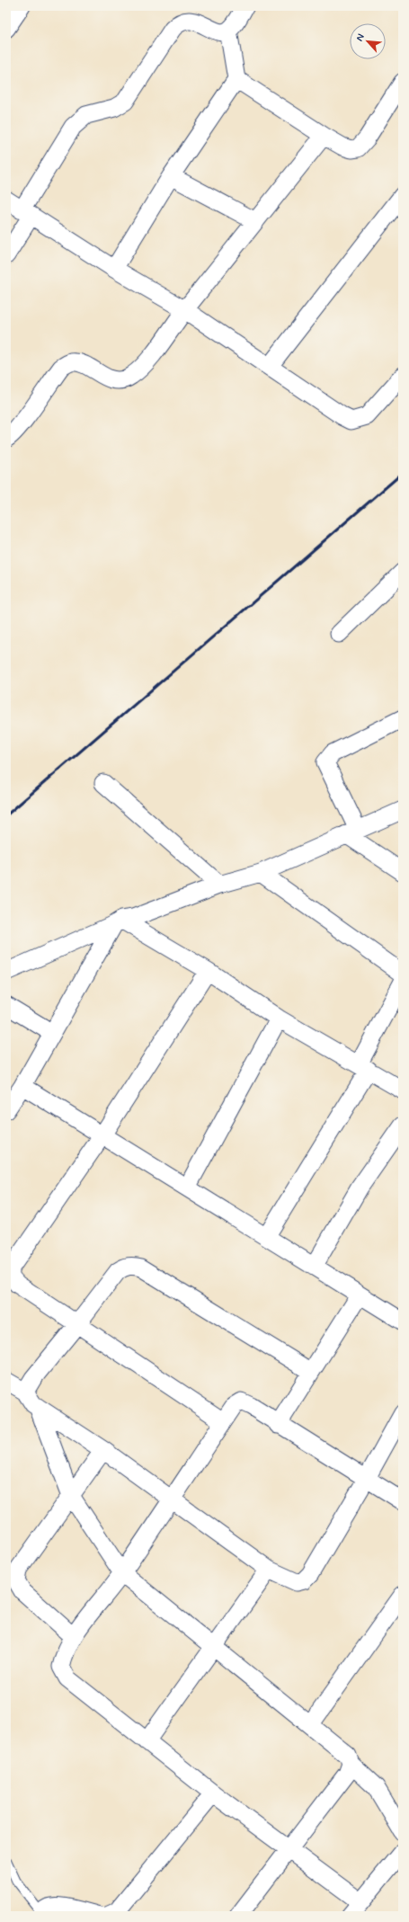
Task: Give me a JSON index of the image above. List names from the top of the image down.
{
  "north": "top left"
}
